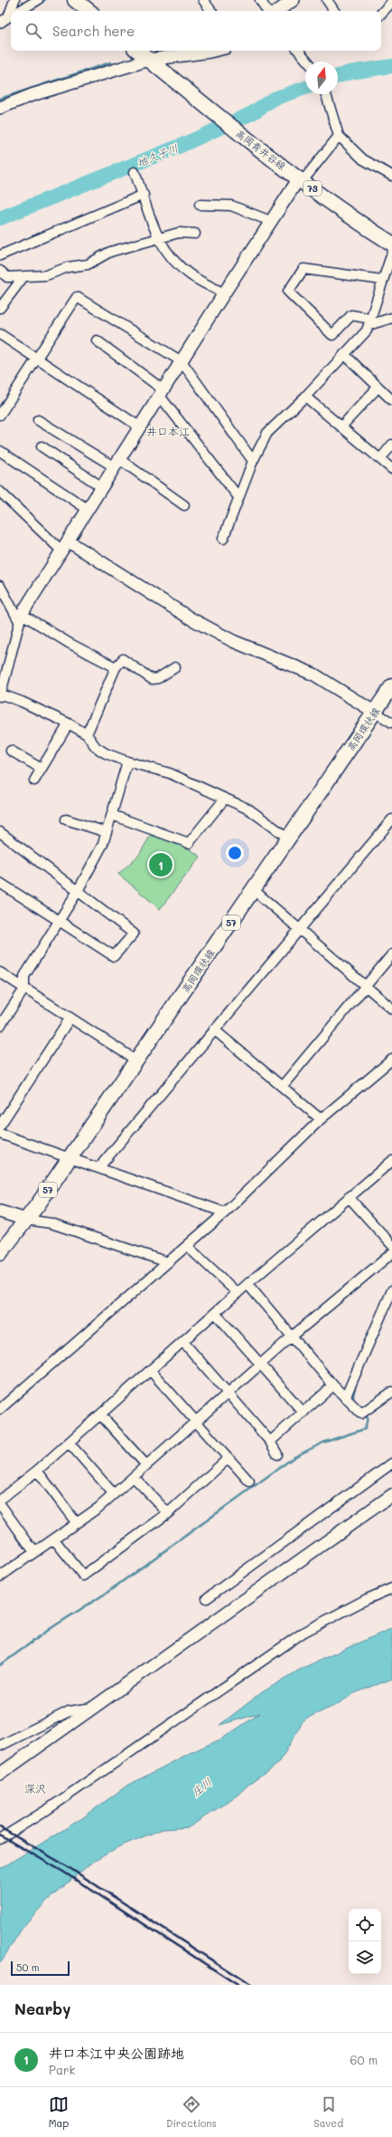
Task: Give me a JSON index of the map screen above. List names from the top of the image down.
{
  "streets": {
    "main road": [
      "高岡青井谷線",
      "73",
      "高岡環状線",
      "57"
    ]
  },
  "districts": ["井口本江", "深沢"],
  "water": ["地久子川", "庄川"],
  "scale_bar": "50 m",
  "north": "top",
  "page": {
    "search": "Search here",
    "pins": "1",
    "scale": "50 m",
    "heading": "Nearby",
    "list": [
      {
        "mark": "1",
        "name": "井口本江中央公園跡地",
        "note": "Park",
        "value": "60 m"
      }
    ],
    "nav": ["Map", "Directions", "Saved"]
  }
}
